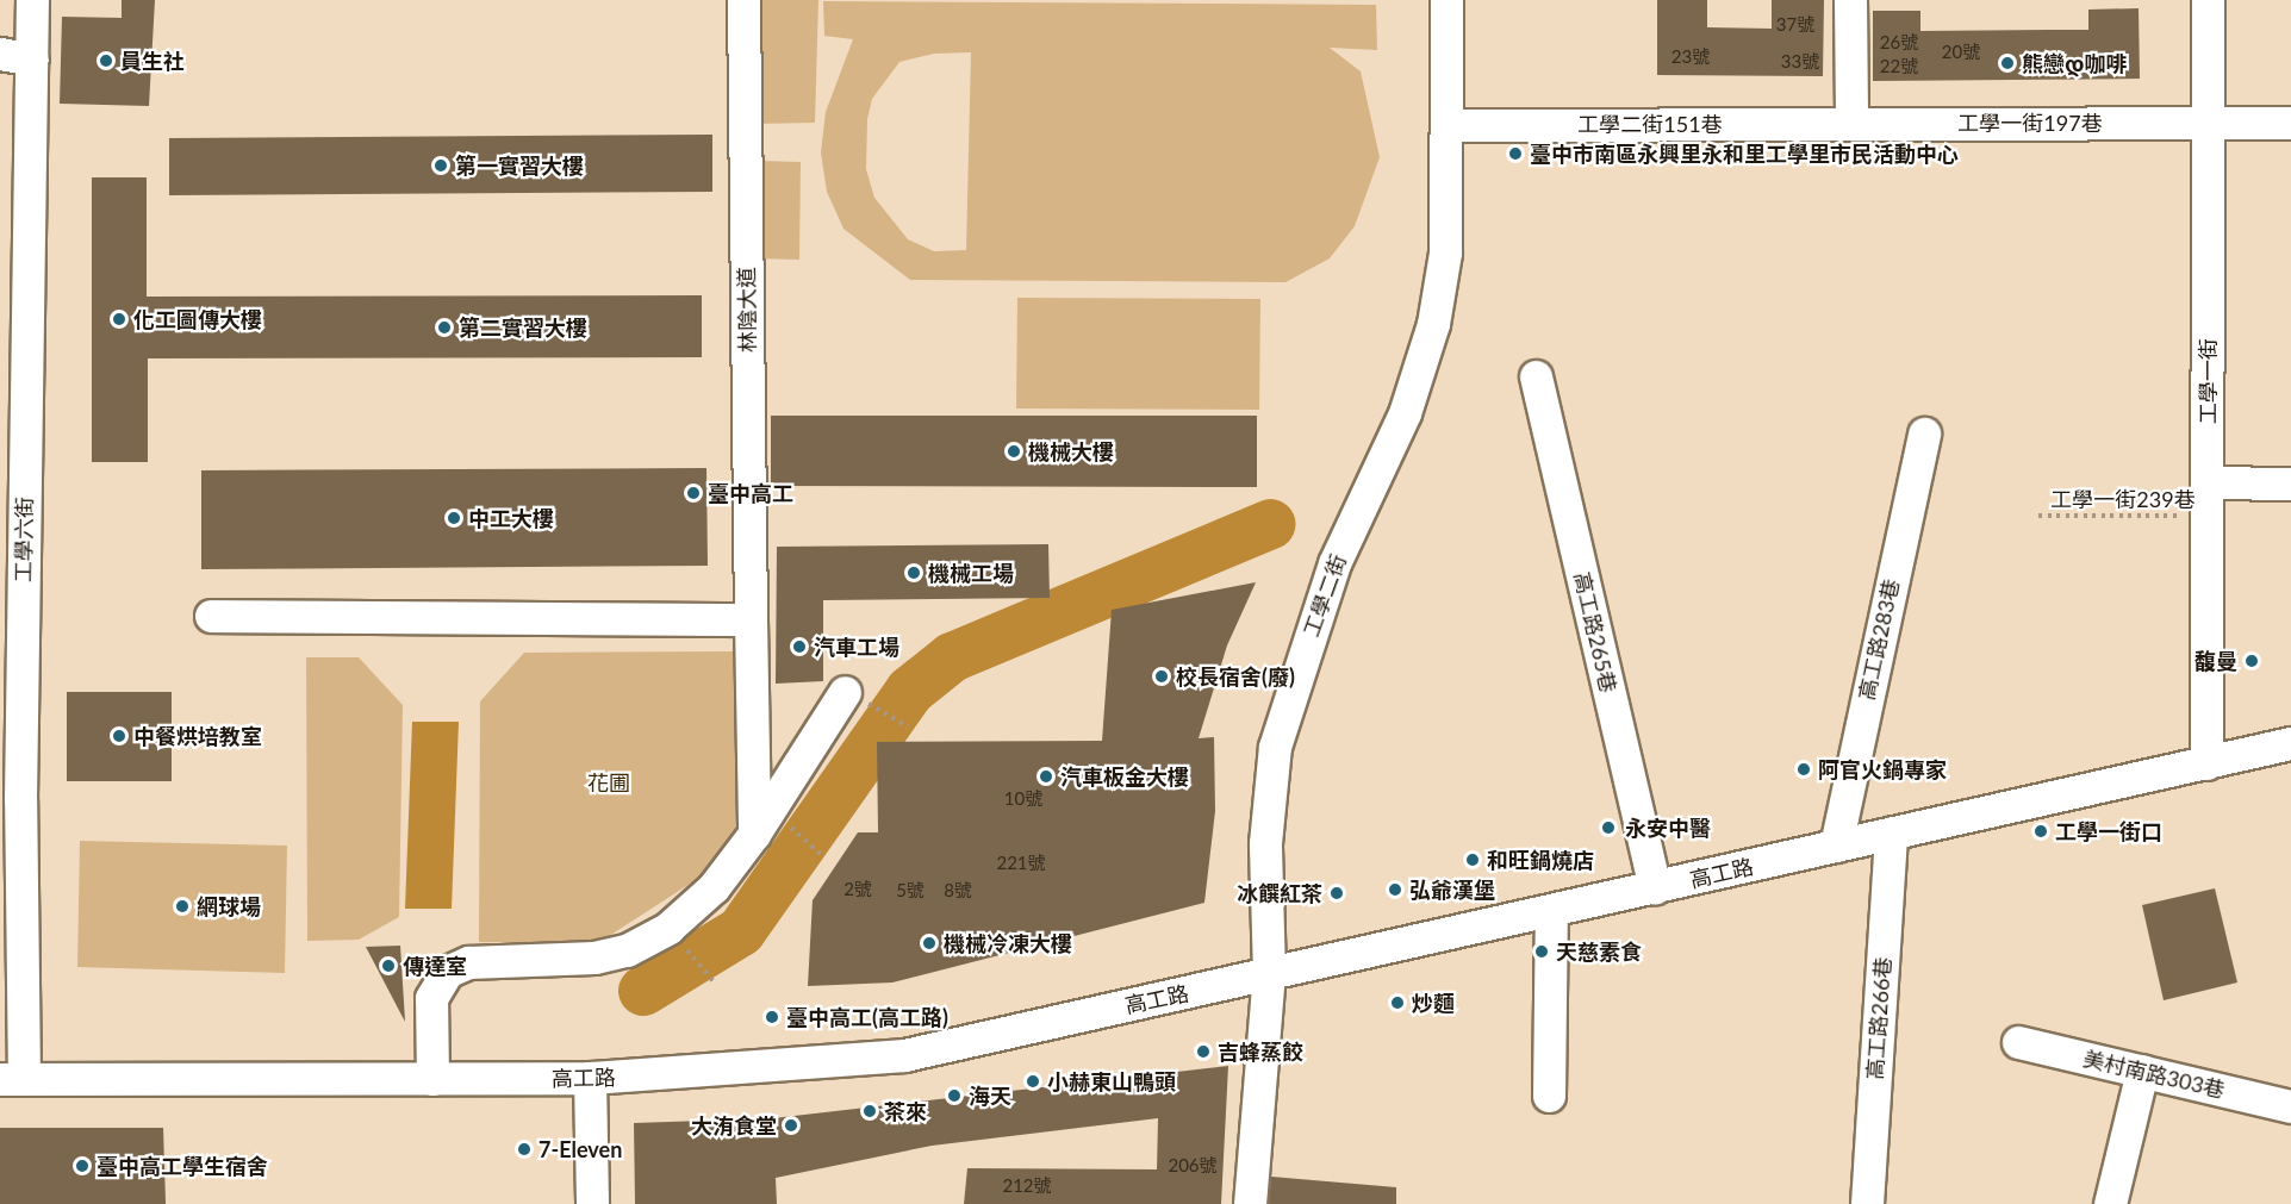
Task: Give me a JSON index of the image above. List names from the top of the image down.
{
  "streets": {
    "street": [
      "工學一街197巷",
      "工學二街151巷",
      "林陰大道",
      "工學一街",
      "工學六街",
      "工學二街",
      "高工路265巷",
      "高工路283巷",
      "高工路",
      "高工路266巷",
      "美村南路303巷"
    ],
    "path": ["工學一街239巷"]
  },
  "crossings": [
    ["工學一街197巷", "工學二街151巷"],
    ["工學一街197巷", "工學一街"],
    ["工學二街151巷", "工學二街"],
    ["工學一街", "工學一街239巷"],
    ["工學一街", "高工路"],
    ["工學六街", "高工路"],
    ["工學二街", "高工路"],
    ["高工路265巷", "高工路"],
    ["高工路283巷", "高工路"],
    ["高工路", "高工路266巷"]
  ],
  "parks": ["花圃"],
  "places": [
    "員生社",
    "熊戀დ咖啡",
    "臺中市南區永興里永和里工學里市民活動中心",
    "第一實習大樓",
    "化工圖傳大樓",
    "第二實習大樓",
    "機械大樓",
    "臺中高工",
    "中工大樓",
    "機械工場",
    "汽車工場",
    "馥曼",
    "校長宿舍(廢)",
    "中餐烘培教室",
    "阿官火鍋專家",
    "汽車板金大樓",
    "永安中醫",
    "工學一街口",
    "和旺鍋燒店",
    "弘爺漢堡",
    "冰饌紅茶",
    "網球場",
    "機械冷凍大樓",
    "天慈素食",
    "傳達室",
    "炒麵",
    "臺中高工(高工路)",
    "吉蜂蒸餃",
    "小赫東山鴨頭",
    "海天",
    "茶來",
    "大洧食堂",
    "7-Eleven",
    "臺中高工學生宿舍"
  ],
  "house_numbers": [
    "37號",
    "26號",
    "20號",
    "23號",
    "33號",
    "22號",
    "10號",
    "221號",
    "2號",
    "5號",
    "8號",
    "206號",
    "212號"
  ]
}
